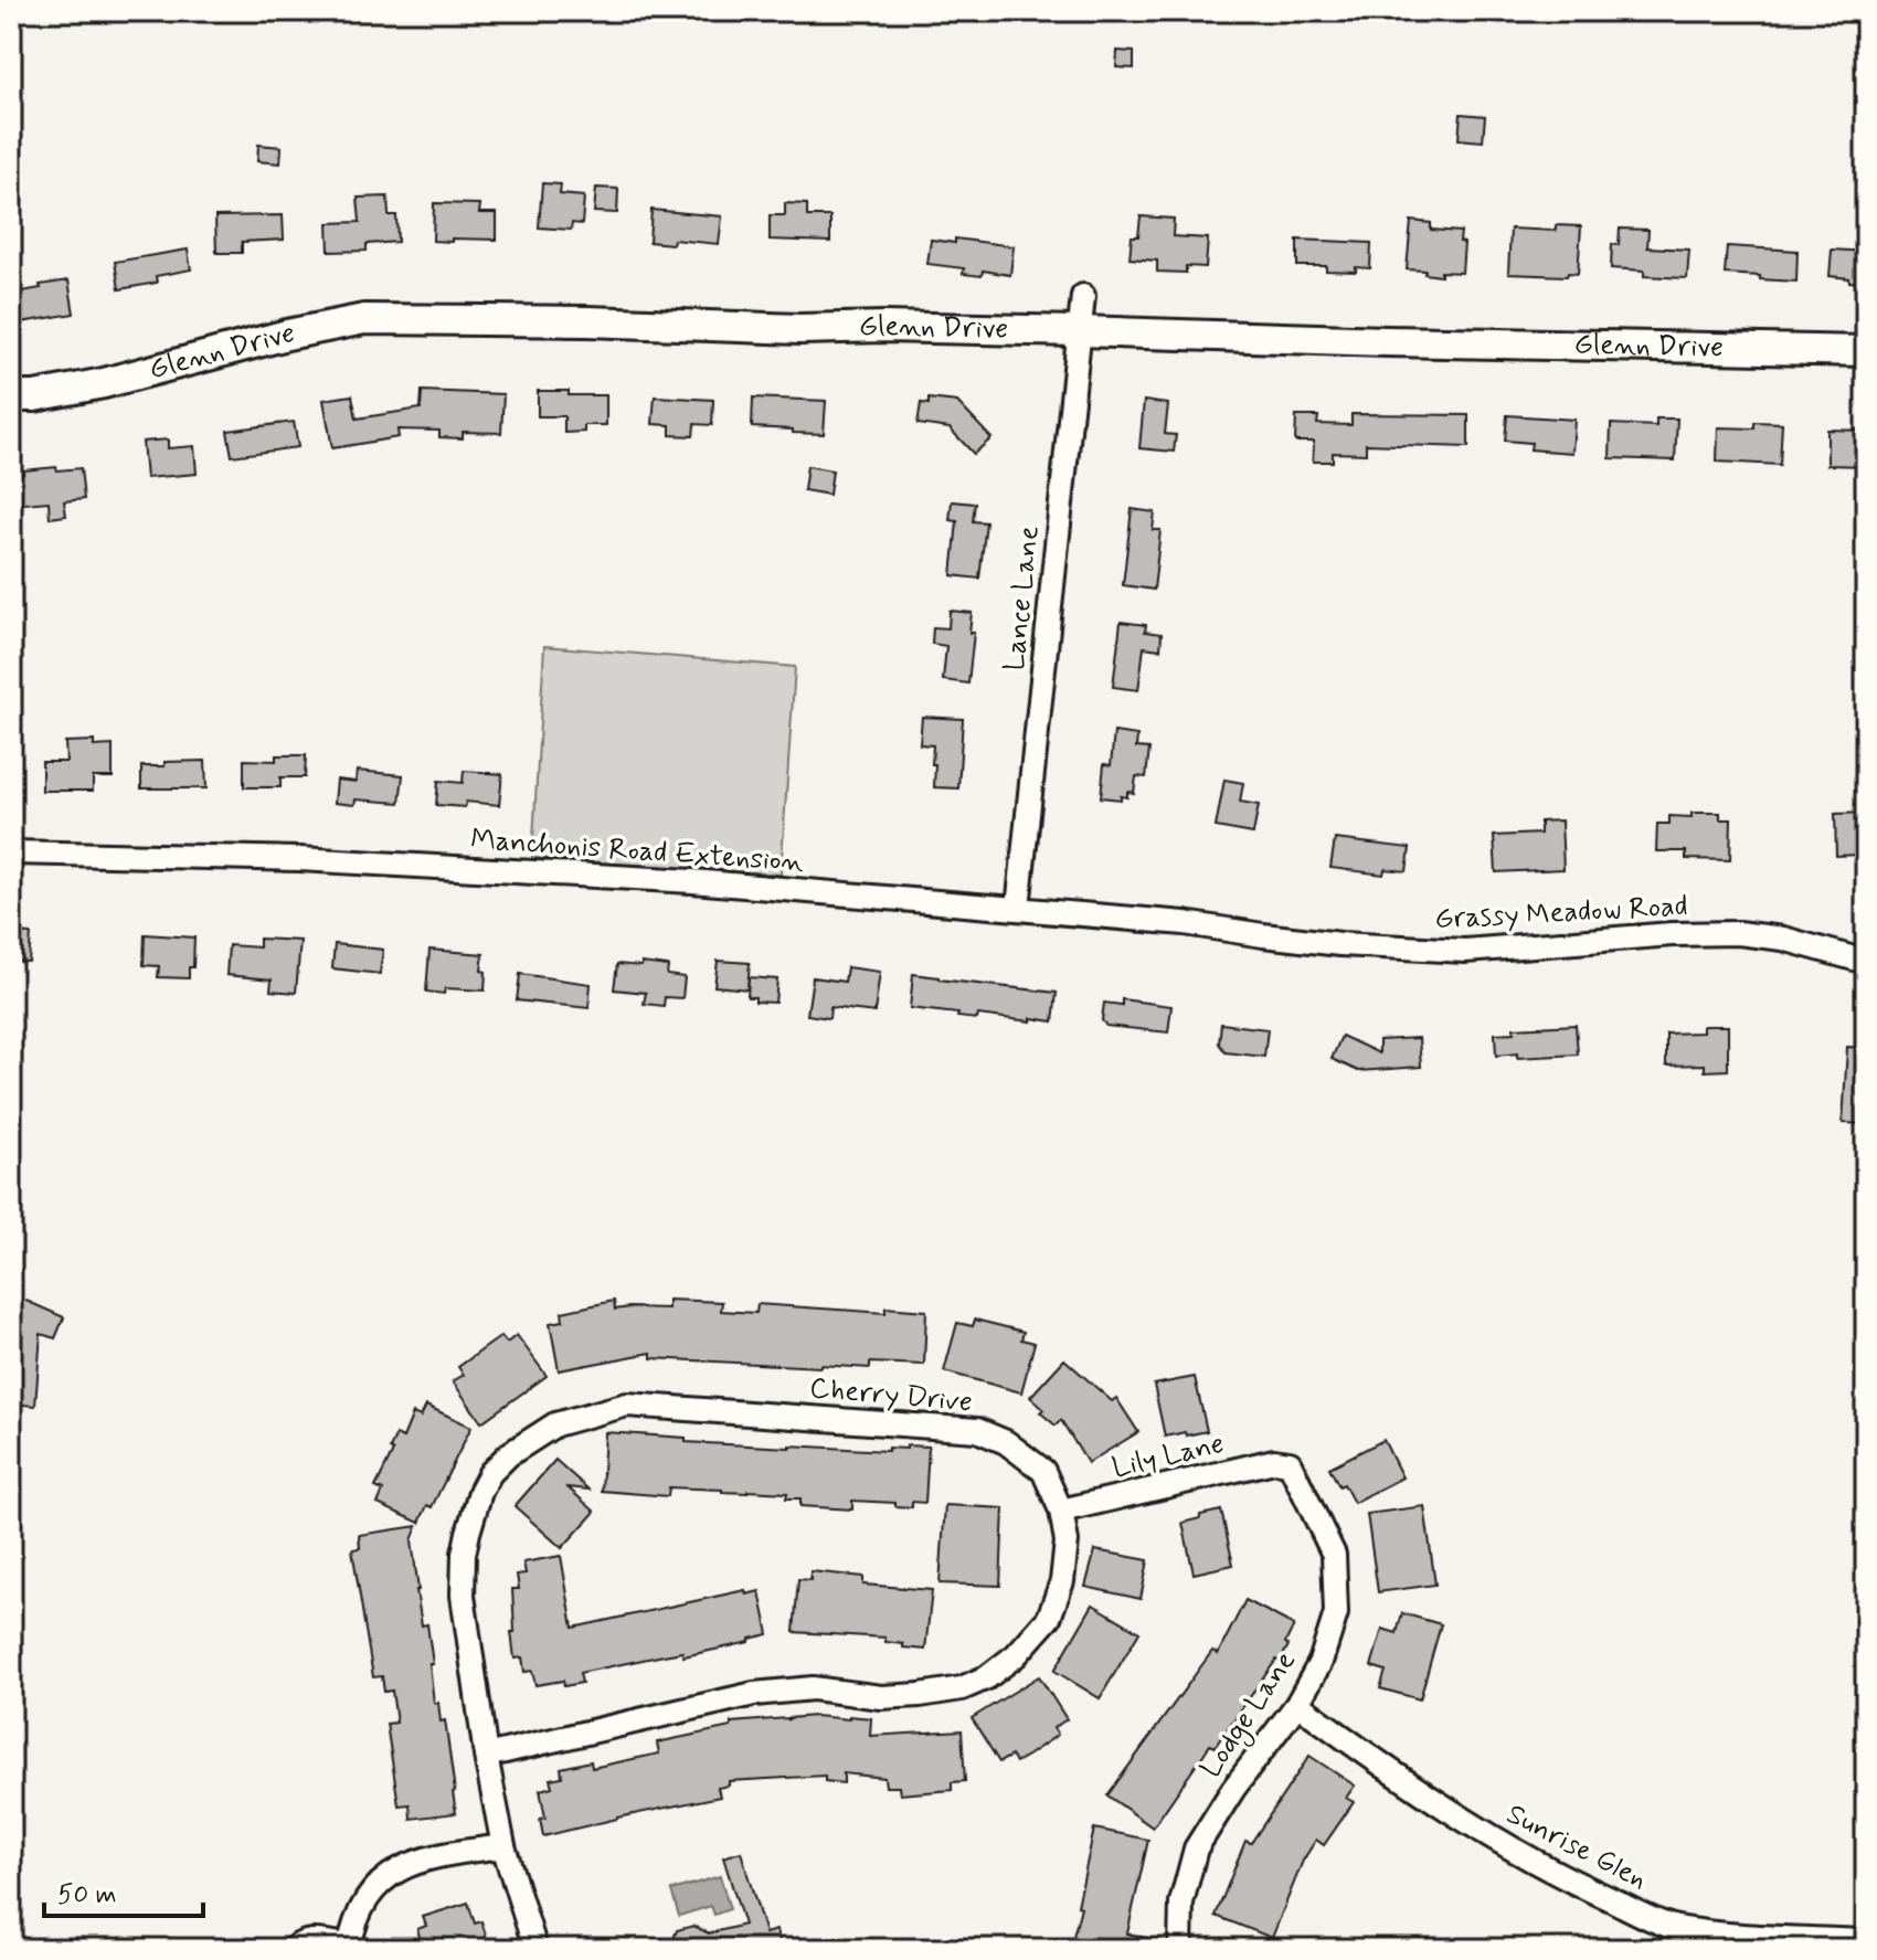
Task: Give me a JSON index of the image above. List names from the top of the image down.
{
  "streets": {
    "street": [
      "Glenn Drive",
      "Lance Lane",
      "Manchonis Road Extension",
      "Grassy Meadow Road",
      "Cherry Drive",
      "Lily Lane",
      "Lodge Lane",
      "Sunrise Glen"
    ]
  },
  "crossings": [
    ["Glenn Drive", "Lance Lane"],
    ["Lance Lane", "Manchonis Road Extension"],
    ["Manchonis Road Extension", "Grassy Meadow Road"],
    ["Cherry Drive", "Lily Lane"],
    ["Lily Lane", "Lodge Lane"],
    ["Lodge Lane", "Sunrise Glen"]
  ],
  "scale_bar": "50 m"
}
